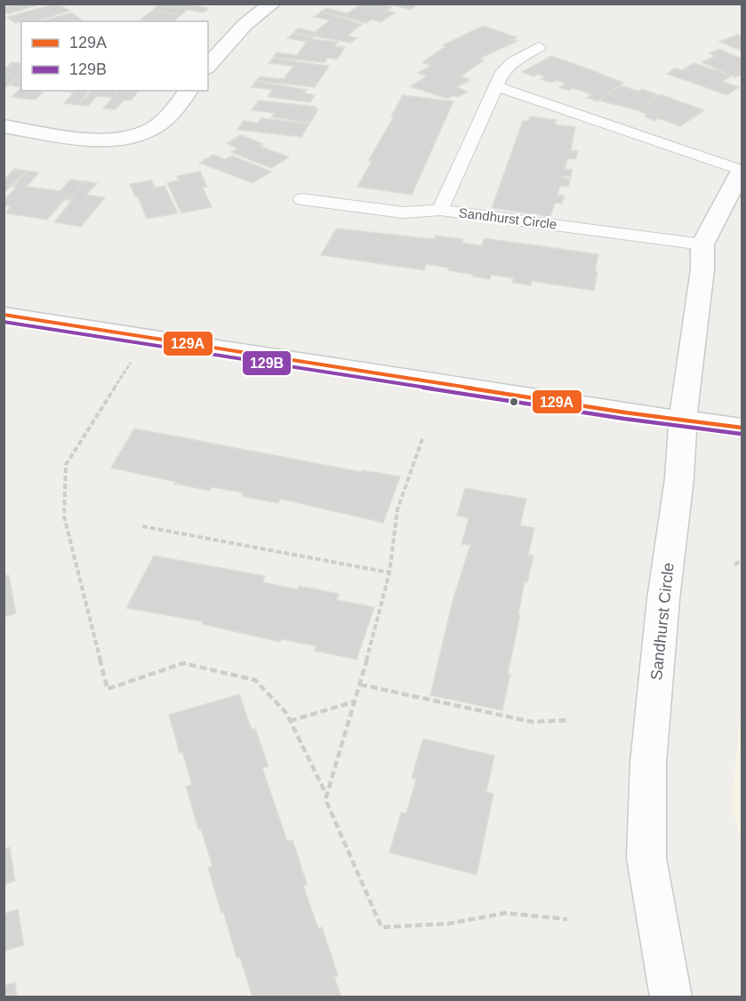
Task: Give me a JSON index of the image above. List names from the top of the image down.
{
  "streets": {
    "street": ["Sandhurst Circle"]
  },
  "lines": ["transit line 129A", "transit line 129B"],
  "legend": ["129A", "129B"]
}
